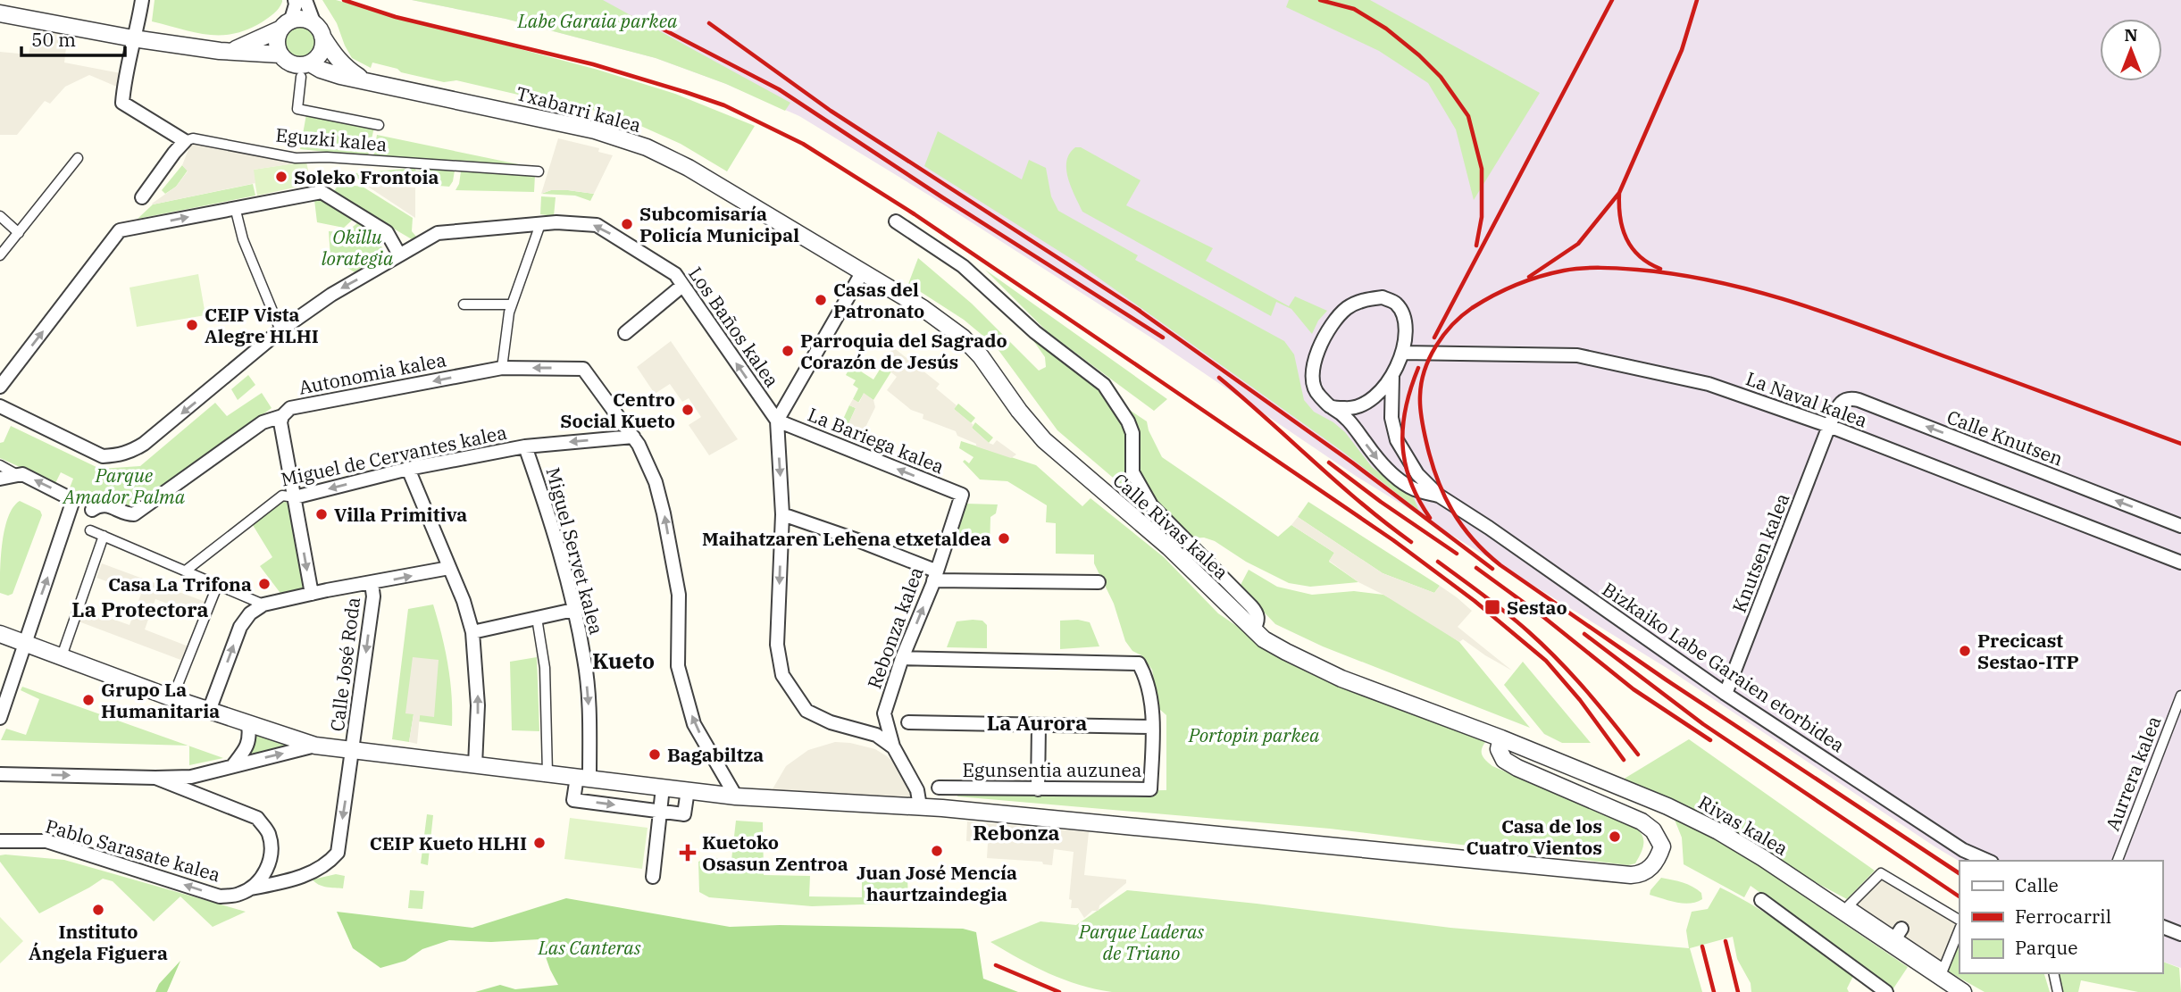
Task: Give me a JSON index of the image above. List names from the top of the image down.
{
  "streets": {
    "street": [
      "Txabarri kalea",
      "Eguzki kalea",
      "Los Baños kalea",
      "Autonomia kalea",
      "La Naval kalea",
      "Calle Knutsen",
      "La Bariega kalea",
      "Miguel de Cervantes kalea",
      "Calle Rivas kalea",
      "Miguel Servet kalea",
      "Knutsen kalea",
      "Rebonza kalea",
      "Calle José Roda",
      "Bizkaiko Labe Garaien etorbidea",
      "Egunsentia auzunea",
      "Aurrera kalea",
      "Rivas kalea",
      "Pablo Sarasate kalea"
    ]
  },
  "crossings": [
    ["Txabarri kalea", "Calle Rivas kalea"],
    ["Los Baños kalea", "La Bariega kalea"],
    ["Autonomia kalea", "Miguel de Cervantes kalea"],
    ["La Naval kalea", "Calle Knutsen"],
    ["La Naval kalea", "Knutsen kalea"],
    ["Calle Knutsen", "Knutsen kalea"],
    ["La Bariega kalea", "Rebonza kalea"],
    ["Miguel de Cervantes kalea", "Miguel Servet kalea"],
    ["Calle Rivas kalea", "Rivas kalea"],
    ["Knutsen kalea", "Bizkaiko Labe Garaien etorbidea"],
    ["Rebonza kalea", "Egunsentia auzunea"],
    ["Calle José Roda", "Pablo Sarasate kalea"]
  ],
  "one_way": ["Autonomia kalea", "Calle Knutsen", "Calle José Roda"],
  "districts": [
    "La Protectora",
    "Kueto",
    "La Aurora",
    "Rebonza"
  ],
  "parks": [
    "Labe Garaia parkea",
    "Okillu lorategia",
    "Parque Amador Palma",
    "Portopin parkea",
    "Parque Laderas de Triano",
    "Las Canteras"
  ],
  "places": {
    "other": [
      "Soleko Frontoia",
      "Subcomisaría Policía Municipal",
      "Casas del Patronato",
      "CEIP Vista Alegre HLHI",
      "Parroquia del Sagrado Corazón de Jesús",
      "Centro Social Kueto",
      "Villa Primitiva",
      "Maihatzaren Lehena etxetaldea",
      "Casa La Trifona",
      "Precicast Sestao-ITP",
      "Grupo La Humanitaria",
      "Bagabiltza",
      "Casa de los Cuatro Vientos",
      "CEIP Kueto HLHI",
      "Juan José Mencía haurtzaindegia",
      "Instituto Ángela Figuera"
    ],
    "transit": ["Sestao"],
    "health": ["Kuetoko Osasun Zentroa"]
  },
  "legend": ["Calle", "Ferrocarril", "Parque"],
  "scale_bar": "50 m",
  "north": "top"
}
